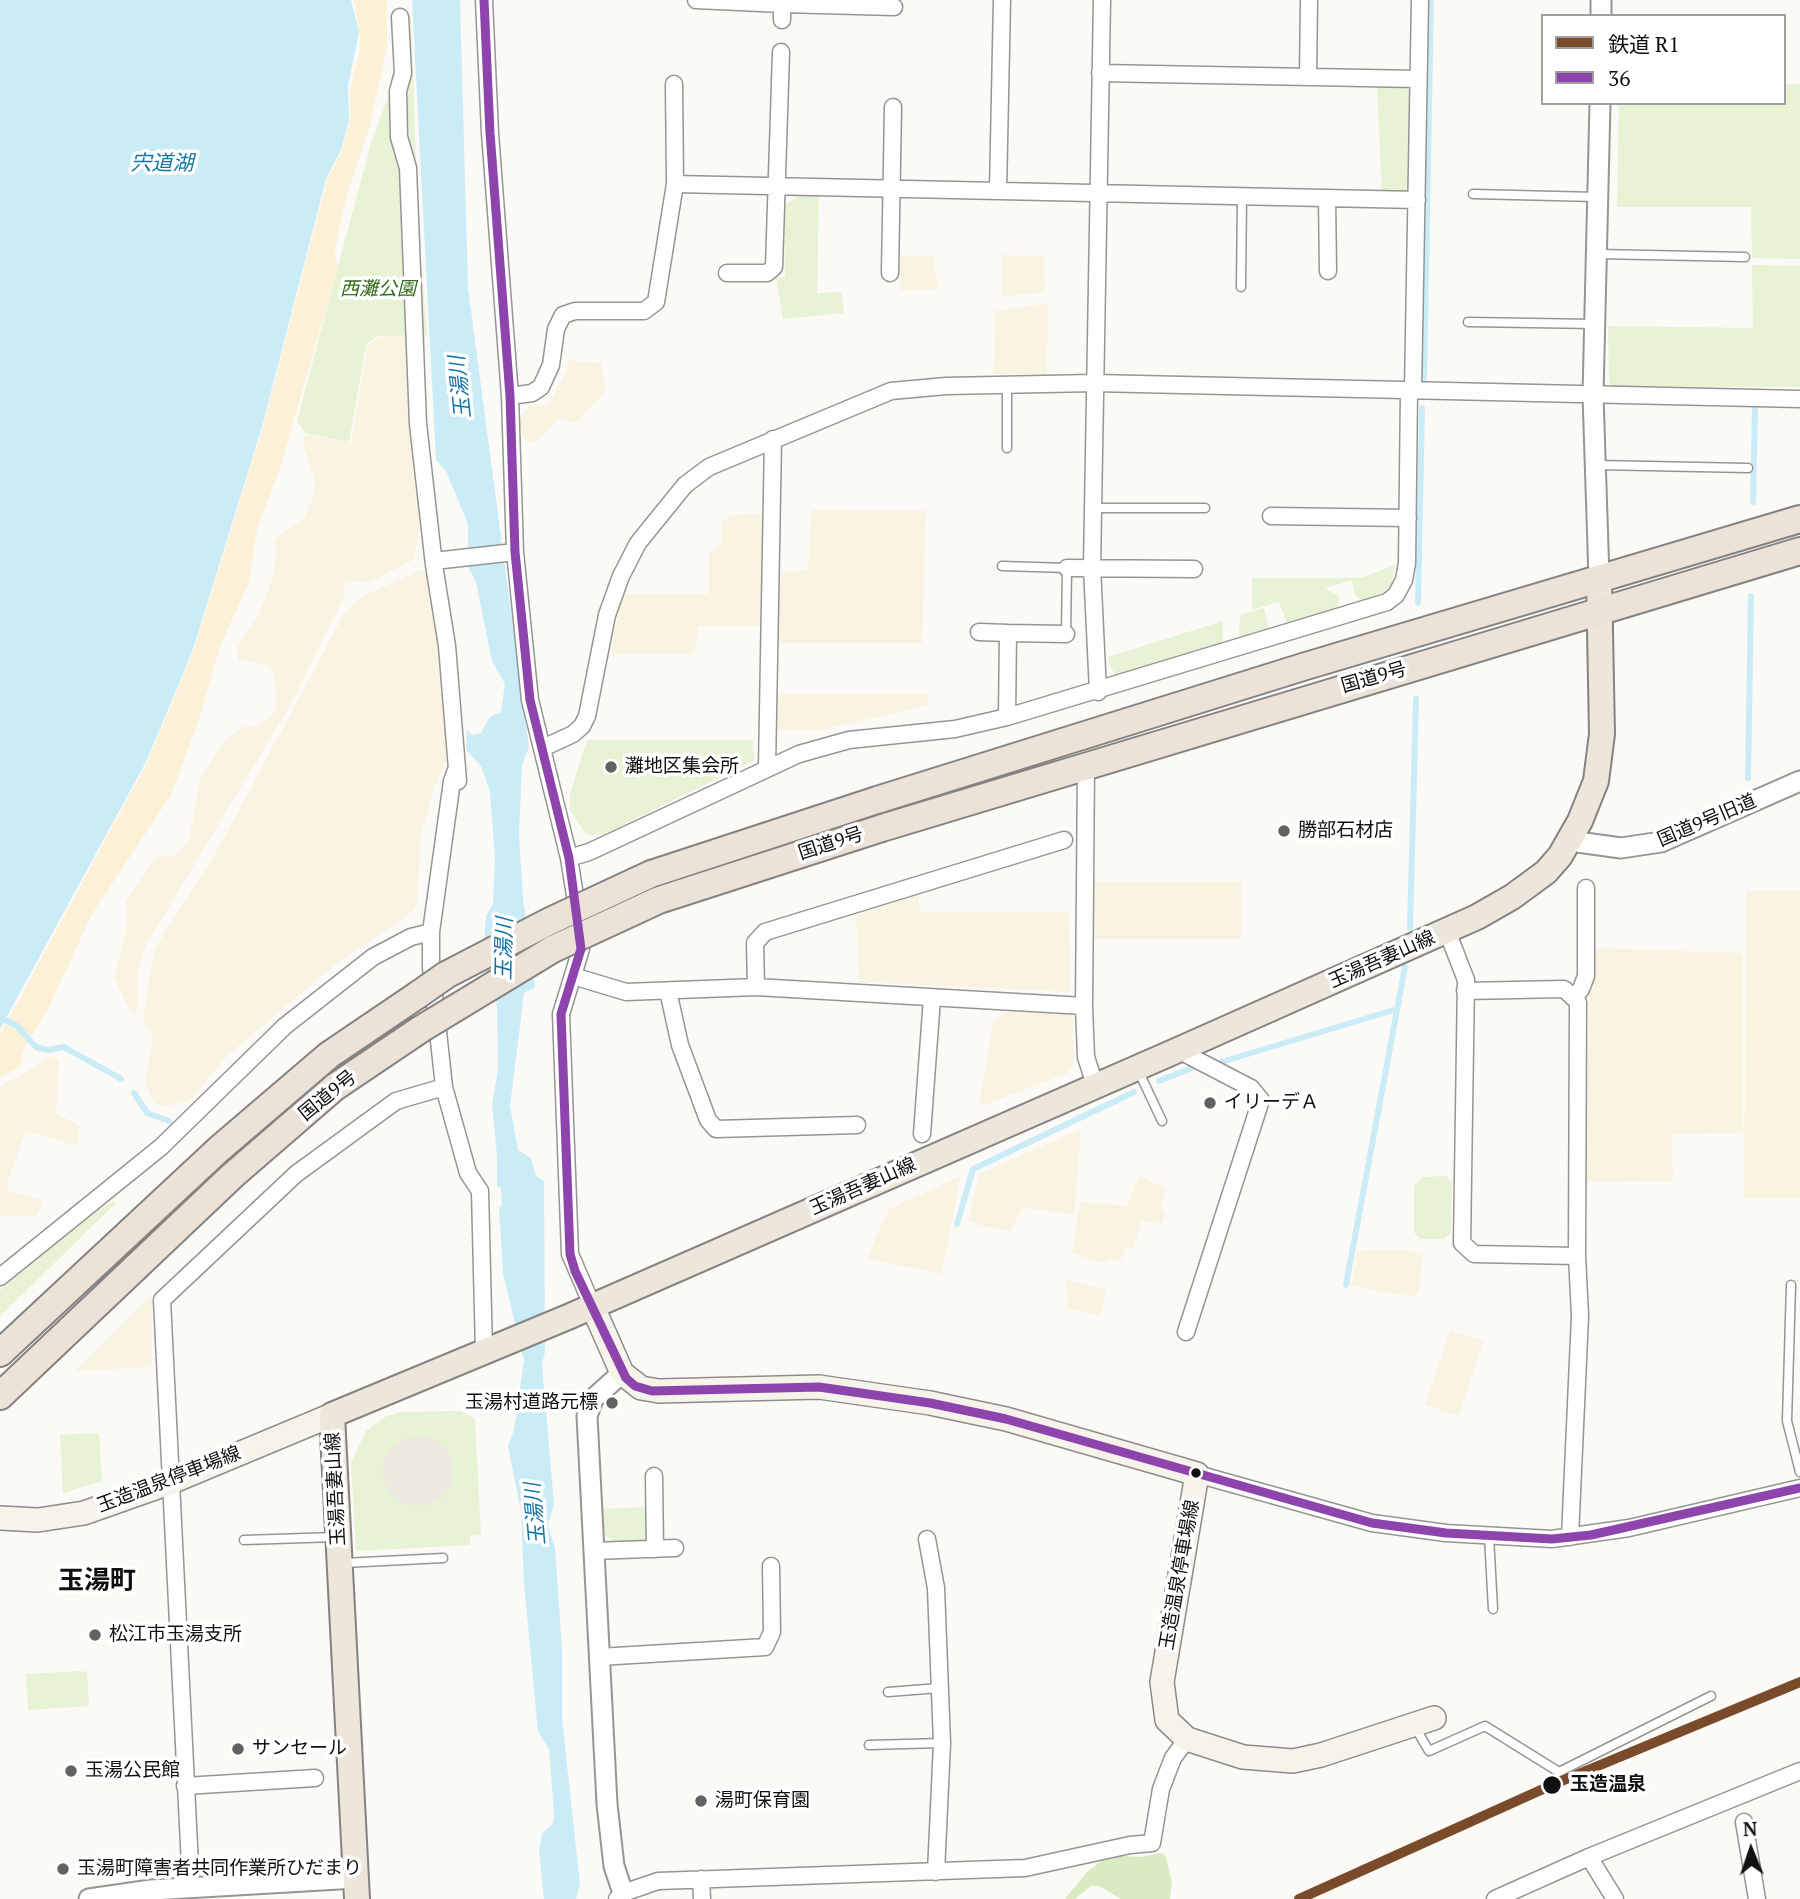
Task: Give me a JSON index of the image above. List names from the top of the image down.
{
  "streets": {
    "highway": ["国道9号"],
    "main road": ["玉湯吾妻山線", "玉造温泉停車場線"],
    "street": ["国道9号旧道"]
  },
  "crossings": [
    ["国道9号", "玉湯吾妻山線"],
    ["国道9号旧道", "玉湯吾妻山線"],
    ["玉湯吾妻山線", "玉造温泉停車場線"]
  ],
  "districts": ["玉湯町"],
  "water": ["宍道湖", "玉湯川"],
  "parks": ["西灘公園"],
  "places": [
    "灘地区集会所",
    "勝部石材店",
    "イリーデＡ",
    "玉湯村道路元標",
    "松江市玉湯支所",
    "サンセール",
    "玉湯公民館",
    "玉造温泉",
    "湯町保育園",
    "玉湯町障害者共同作業所ひだまり"
  ],
  "lines": ["transit line 36", "rail line R1"],
  "legend": ["鉄道 R1", "36"],
  "north": "top"
}
